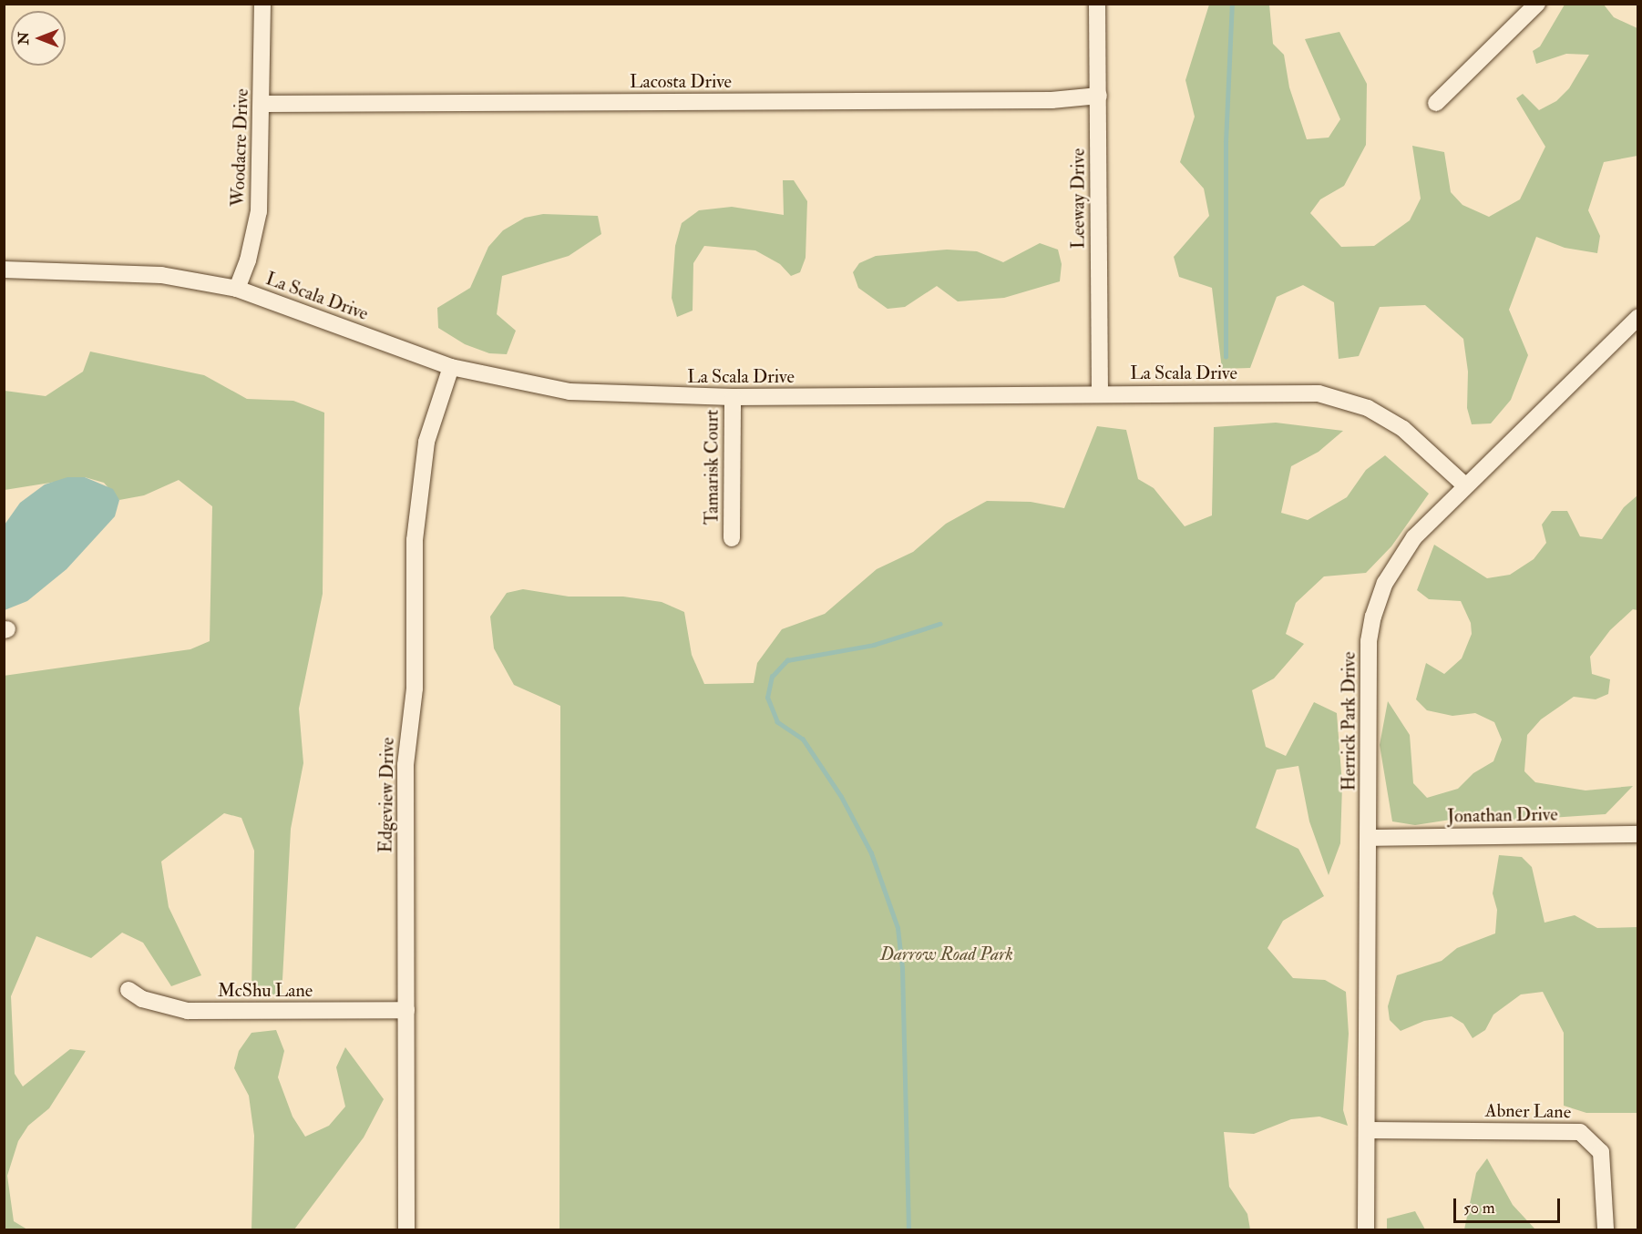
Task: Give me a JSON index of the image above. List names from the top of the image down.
{
  "streets": {
    "street": [
      "Lacosta Drive",
      "Woodacre Drive",
      "Leeway Drive",
      "La Scala Drive",
      "Tamarisk Court",
      "Herrick Park Drive",
      "Edgeview Drive",
      "Jonathan Drive",
      "McShu Lane",
      "Abner Lane"
    ]
  },
  "crossings": [
    ["Lacosta Drive", "Woodacre Drive"],
    ["Lacosta Drive", "Leeway Drive"],
    ["Woodacre Drive", "La Scala Drive"],
    ["Leeway Drive", "La Scala Drive"],
    ["La Scala Drive", "Tamarisk Court"],
    ["La Scala Drive", "Herrick Park Drive"],
    ["La Scala Drive", "Edgeview Drive"],
    ["Herrick Park Drive", "Jonathan Drive"],
    ["Herrick Park Drive", "Abner Lane"],
    ["Edgeview Drive", "McShu Lane"]
  ],
  "parks": ["Darrow Road Park"],
  "scale_bar": "50 m",
  "north": "left"
}
